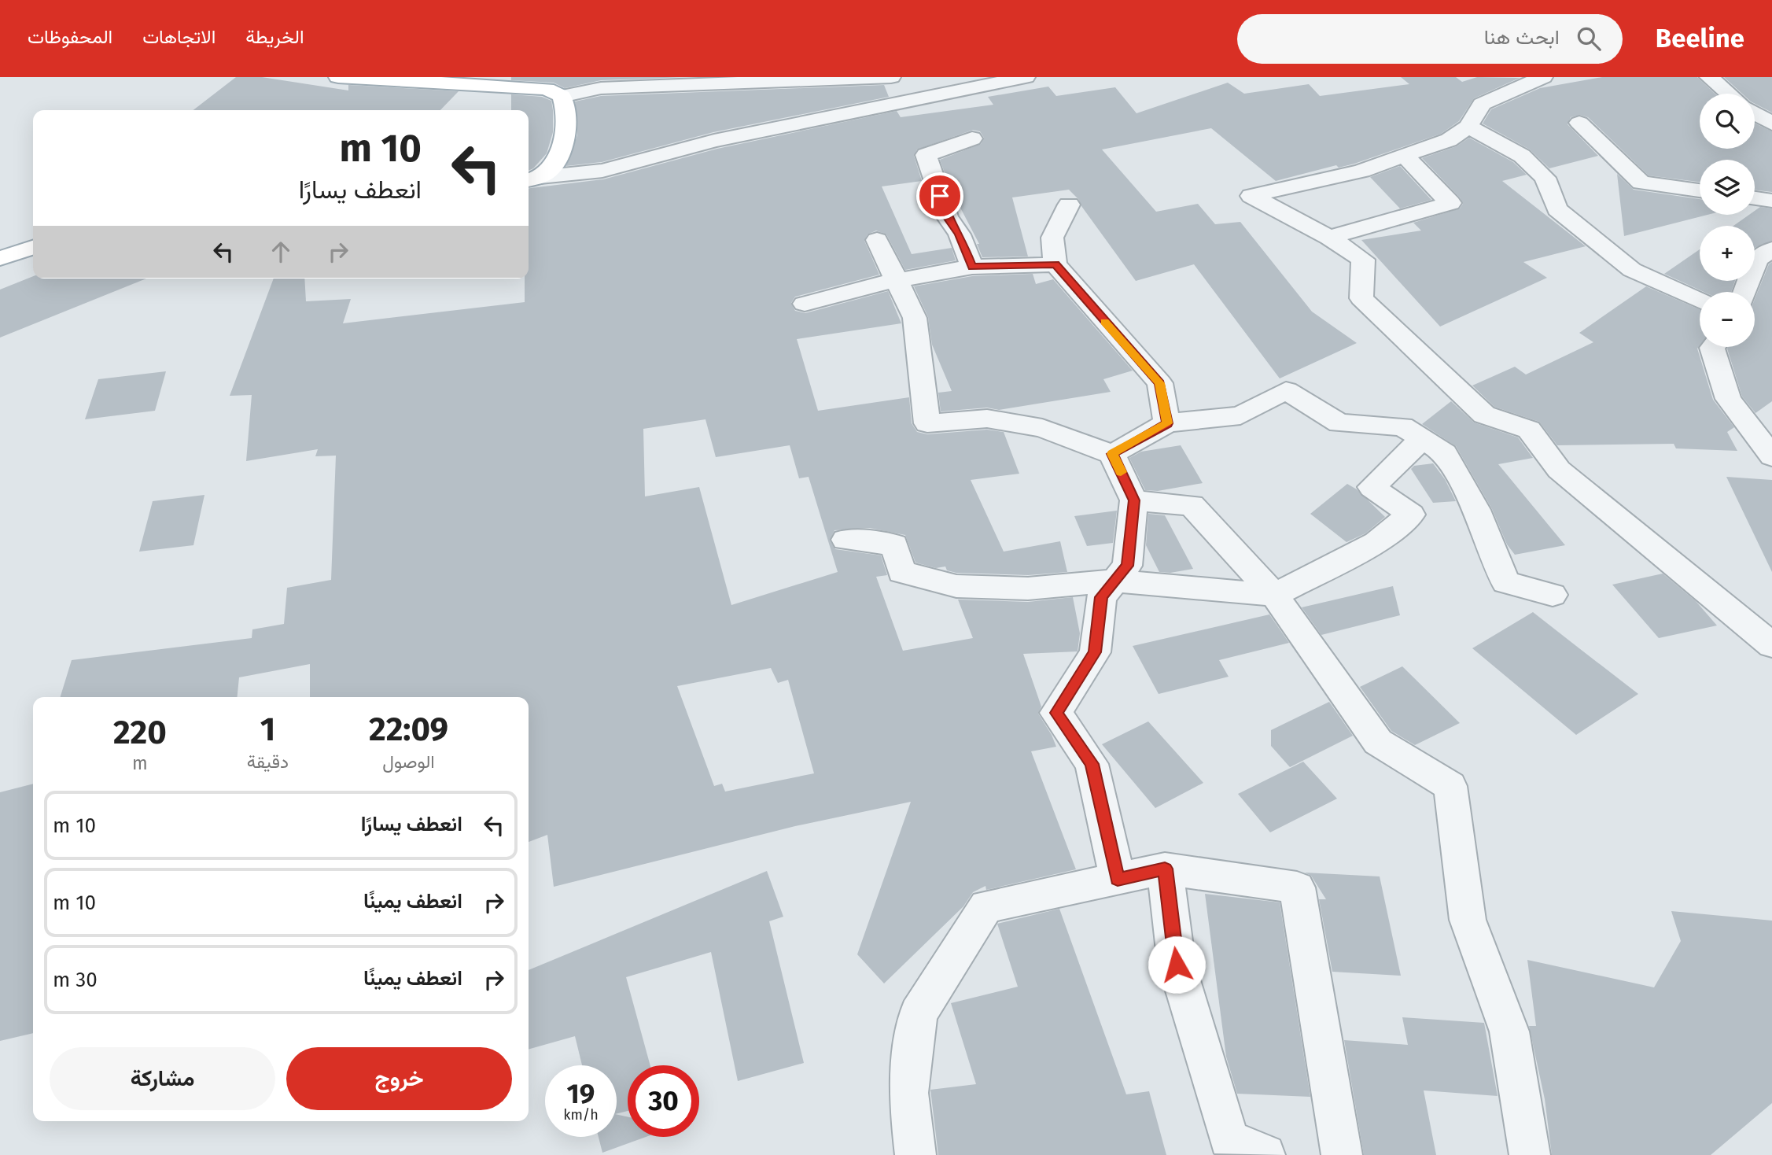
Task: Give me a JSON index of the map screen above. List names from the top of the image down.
{
  "page": {
    "header": "Beeline",
    "search": "ابحث هنا",
    "nav": ["الخريطة", "الاتجاهات", "المحفوظات"],
    "map_buttons": ["+", "−"],
    "turn": ["10 m", "انعطف يسارًا"],
    "eta": [
      "22:09",
      "الوصول",
      "1",
      "دقيقة",
      "220",
      "m"
    ],
    "list": [
      {
        "name": "انعطف يسارًا",
        "value": "10 m"
      },
      {
        "name": "انعطف يمينًا",
        "value": "10 m"
      },
      {
        "name": "انعطف يمينًا",
        "value": "30 m"
      }
    ],
    "buttons": ["خروج", "مشاركة"],
    "speed": "19 km/h",
    "limit": "30"
  }
}
